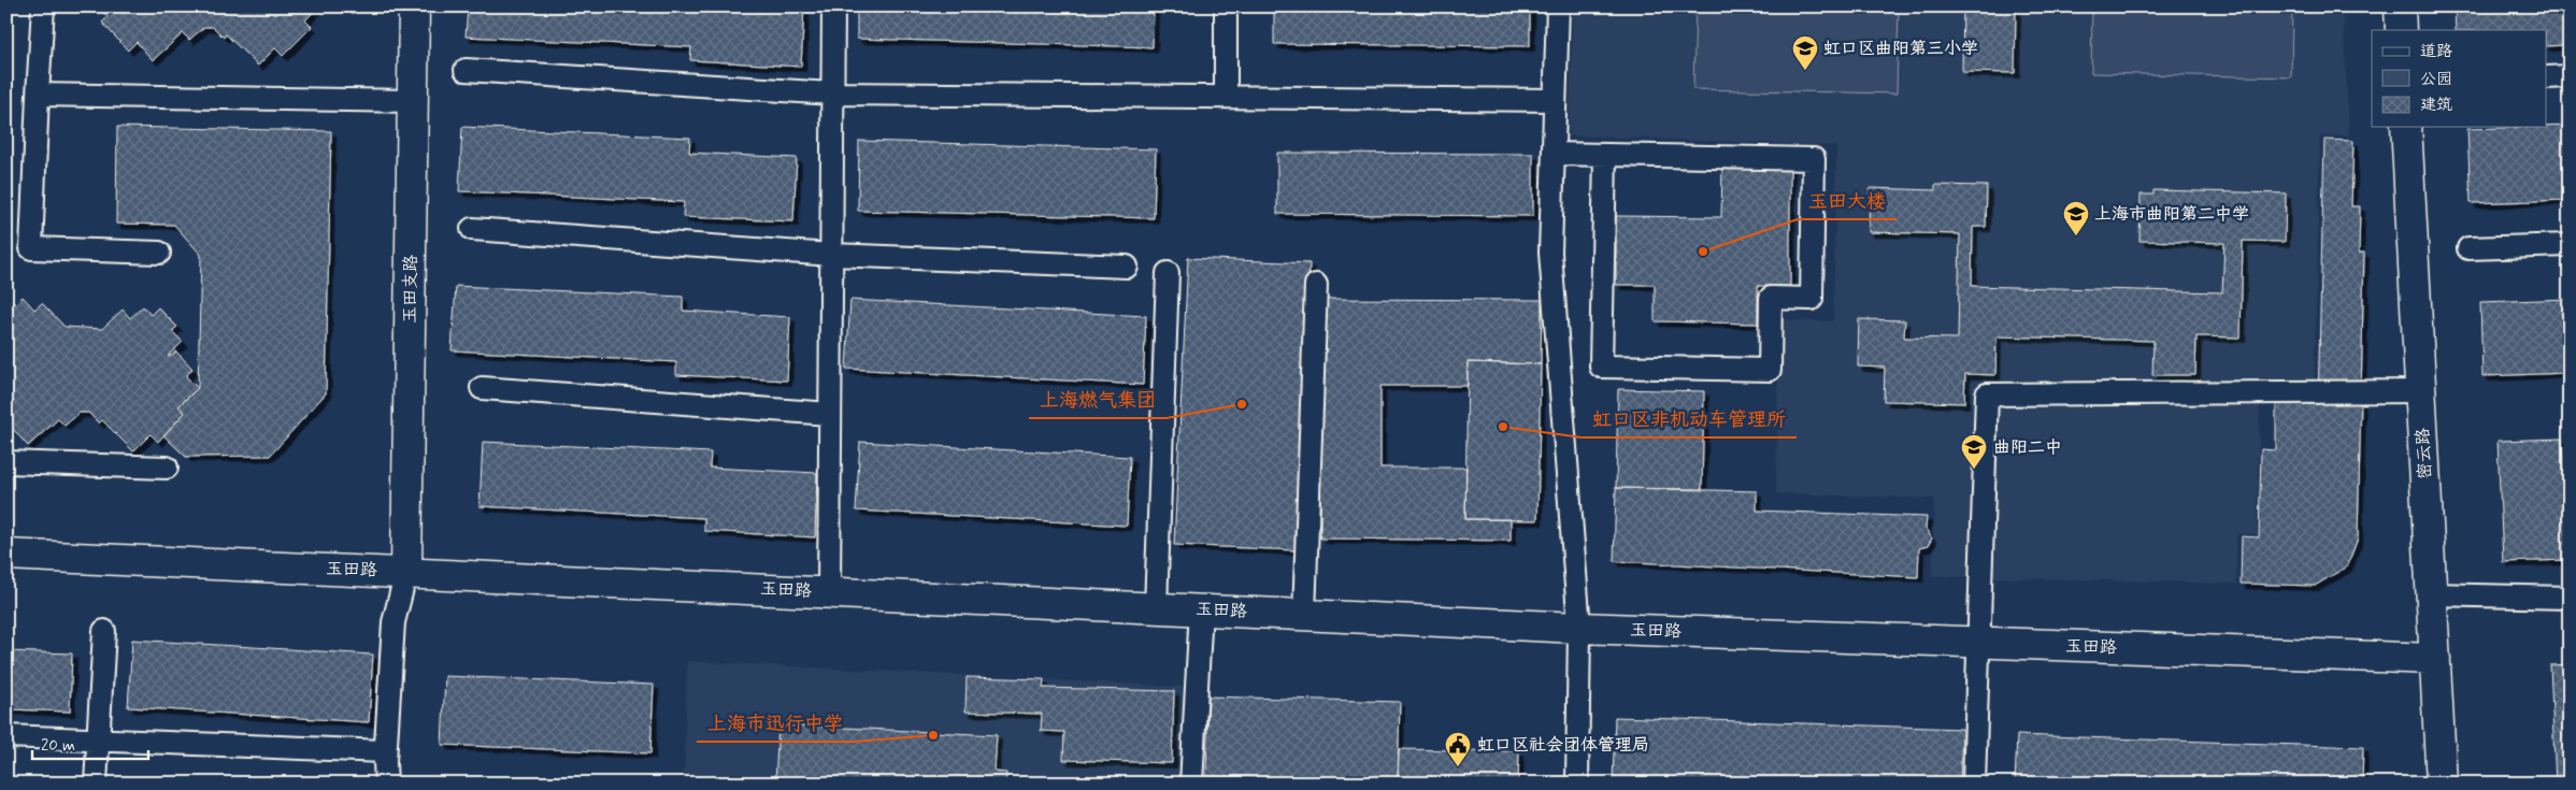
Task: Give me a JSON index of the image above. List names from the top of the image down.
{
  "streets": {
    "street": ["玉田支路", "密云路", "玉田路"]
  },
  "crossings": [
    ["玉田支路", "玉田路"],
    ["密云路", "玉田路"]
  ],
  "places": {
    "school or university": ["虹口区曲阳第三小学", "上海市曲阳第二中学", "曲阳二中"],
    "other": [
      "玉田大楼",
      "上海燃气集团",
      "虹口区非机动车管理所",
      "上海市迅行中学"
    ],
    "public building": ["虹口区社会团体管理局"]
  },
  "legend": ["道路", "公园", "建筑"],
  "scale_bar": "20 m"
}
